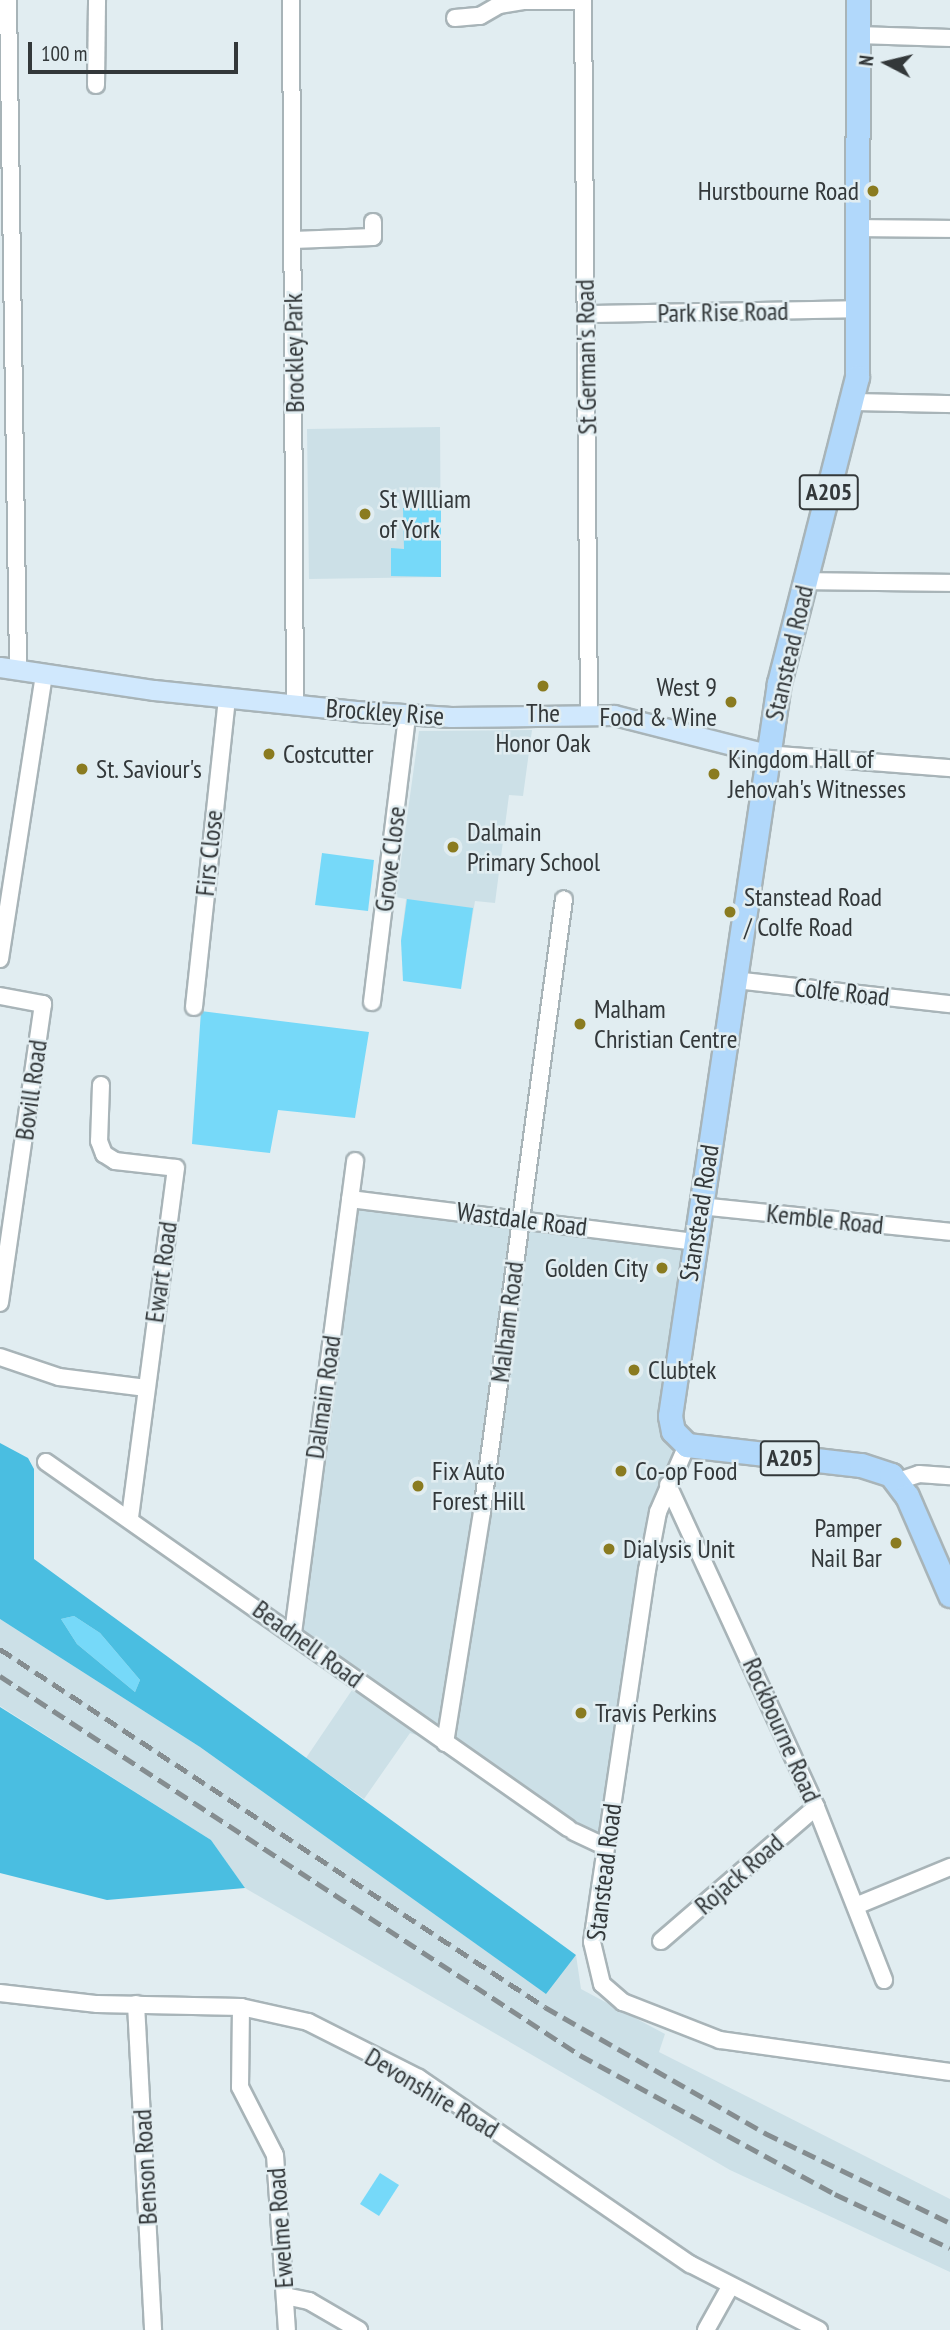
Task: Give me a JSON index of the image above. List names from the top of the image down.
{
  "streets": {
    "highway": ["A205", "Stanstead Road"],
    "main road": ["Brockley Rise"],
    "street": [
      "Park Rise Road",
      "Brockley Park",
      "St German's Road",
      "Firs Close",
      "Grove Close",
      "Colfe Road",
      "Bovill Road",
      "Wastdale Road",
      "Kemble Road",
      "Ewart Road",
      "Malham Road",
      "Dalmain Road",
      "Beadnell Road",
      "Rockbourne Road",
      "Rojack Road",
      "Devonshire Road",
      "Benson Road",
      "Ewelme Road"
    ]
  },
  "crossings": [
    ["Park Rise Road", "St German's Road"],
    ["Park Rise Road", "Stanstead Road"],
    ["Brockley Park", "Brockley Rise"],
    ["St German's Road", "Brockley Rise"],
    ["A205", "Stanstead Road"],
    ["Stanstead Road", "Brockley Rise"],
    ["Stanstead Road", "Colfe Road"],
    ["Stanstead Road", "Wastdale Road"],
    ["Stanstead Road", "Kemble Road"],
    ["Stanstead Road", "Beadnell Road"],
    ["Stanstead Road", "Rockbourne Road"],
    ["Brockley Rise", "Firs Close"],
    ["Brockley Rise", "Grove Close"],
    ["Wastdale Road", "Malham Road"],
    ["Wastdale Road", "Dalmain Road"],
    ["Ewart Road", "Beadnell Road"],
    ["Malham Road", "Beadnell Road"],
    ["Dalmain Road", "Beadnell Road"],
    ["Rockbourne Road", "Rojack Road"],
    ["Devonshire Road", "Benson Road"],
    ["Devonshire Road", "Ewelme Road"]
  ],
  "places": [
    "Hurstbourne Road",
    "St WIlliam of York",
    "The Honor Oak",
    "West 9 Food & Wine",
    "Costcutter",
    "St. Saviour's",
    "Kingdom Hall of Jehovah's Witnesses",
    "Dalmain Primary School",
    "Stanstead Road / Colfe Road",
    "Malham Christian Centre",
    "Golden City",
    "Clubtek",
    "Co-op Food",
    "Fix Auto Forest Hill",
    "Pamper Nail Bar",
    "Dialysis Unit",
    "Travis Perkins"
  ],
  "scale_bar": "100 m",
  "north": "left"
}
